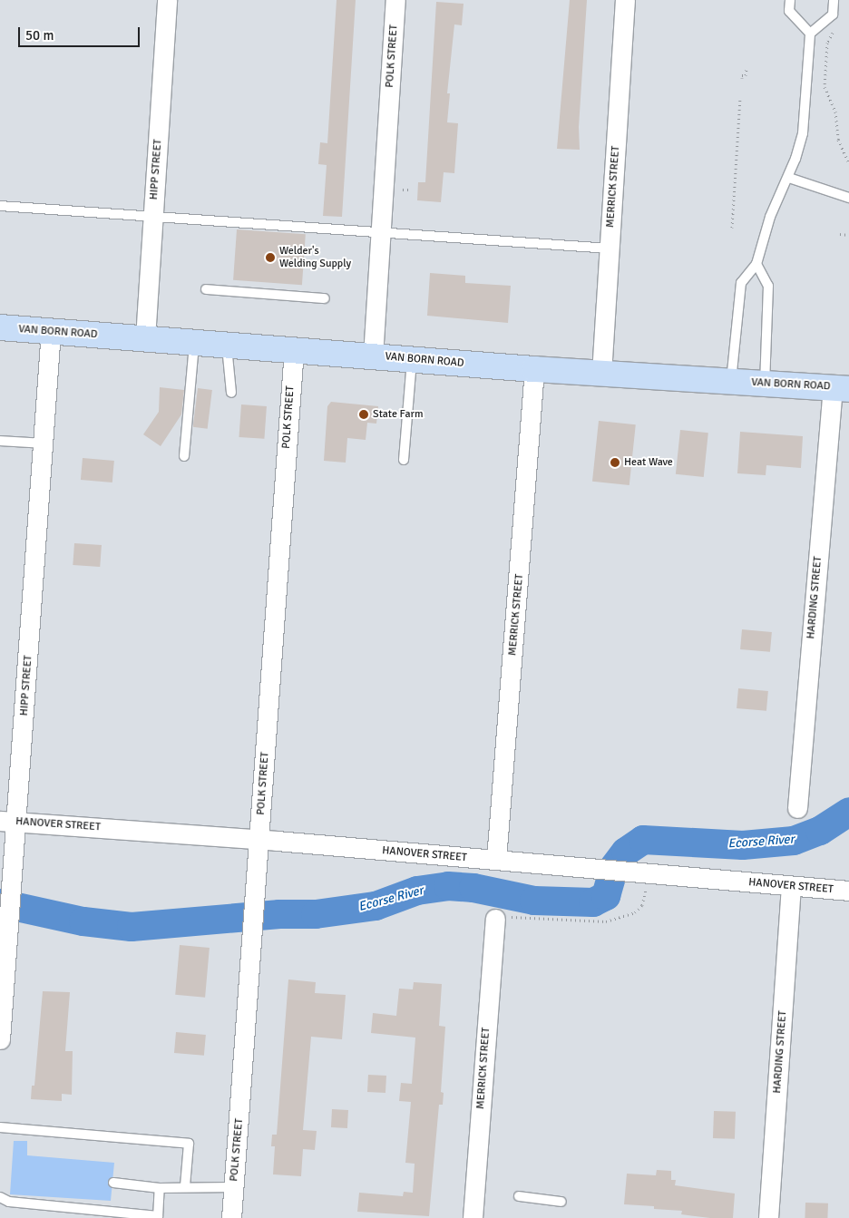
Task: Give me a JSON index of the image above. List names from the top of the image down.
{
  "streets": {
    "main road": ["VAN BORN ROAD"],
    "street": [
      "POLK STREET",
      "HIPP STREET",
      "MERRICK STREET",
      "HARDING STREET",
      "HANOVER STREET"
    ]
  },
  "crossings": [
    ["POLK STREET", "VAN BORN ROAD"],
    ["POLK STREET", "HANOVER STREET"],
    ["HIPP STREET", "VAN BORN ROAD"],
    ["HIPP STREET", "HANOVER STREET"],
    ["MERRICK STREET", "VAN BORN ROAD"],
    ["MERRICK STREET", "HANOVER STREET"],
    ["VAN BORN ROAD", "HARDING STREET"],
    ["HARDING STREET", "HANOVER STREET"]
  ],
  "water": ["Ecorse River"],
  "places": ["Welder's Welding Supply", "State Farm", "Heat Wave"],
  "scale_bar": "50 m"
}
